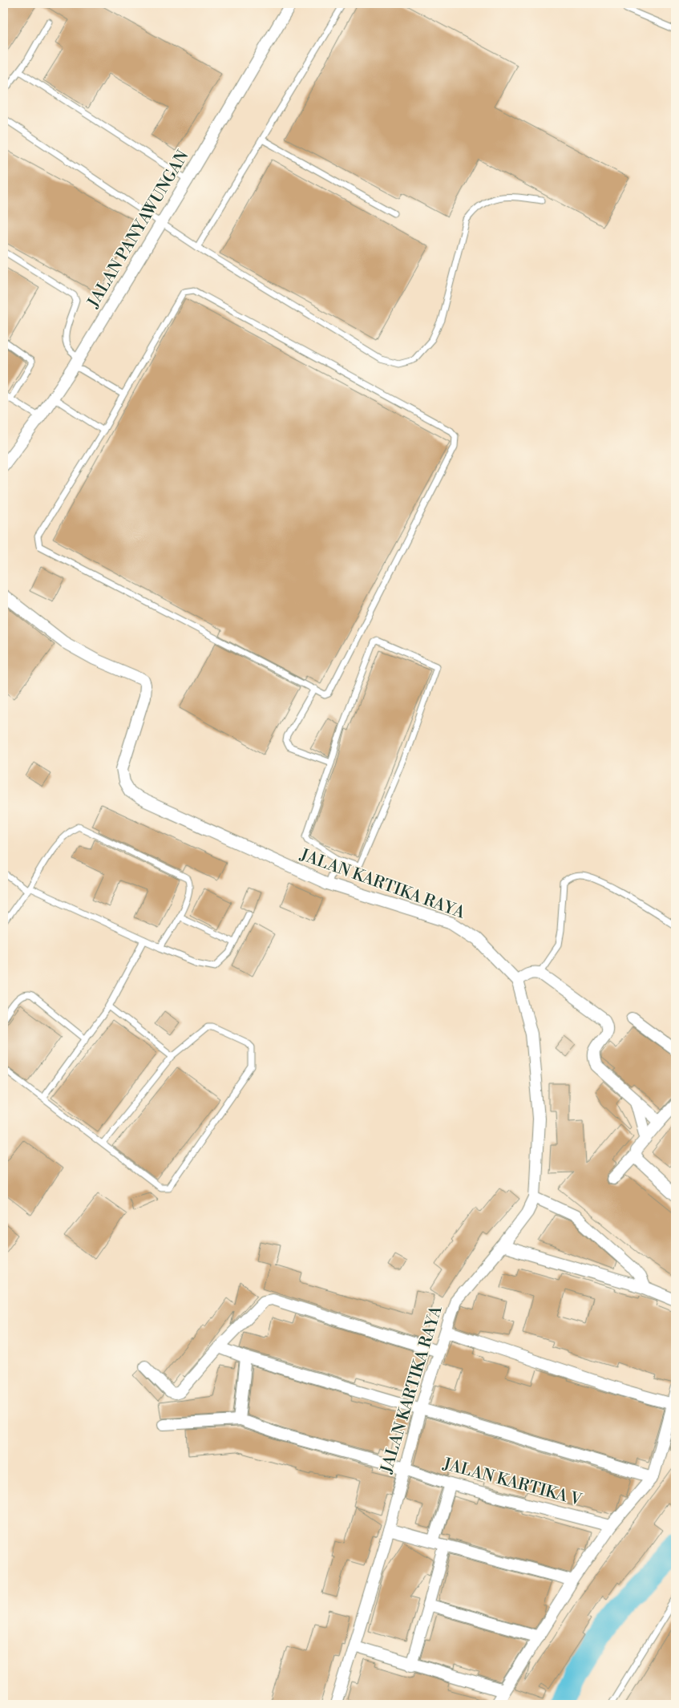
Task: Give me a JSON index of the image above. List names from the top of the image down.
{
  "streets": {
    "street": ["JALAN PANYAWUNGAN", "JALAN KARTIKA RAYA", "JALAN KARTIKA V"]
  },
  "crossings": [
    ["JALAN KARTIKA RAYA", "JALAN KARTIKA V"]
  ]
}
